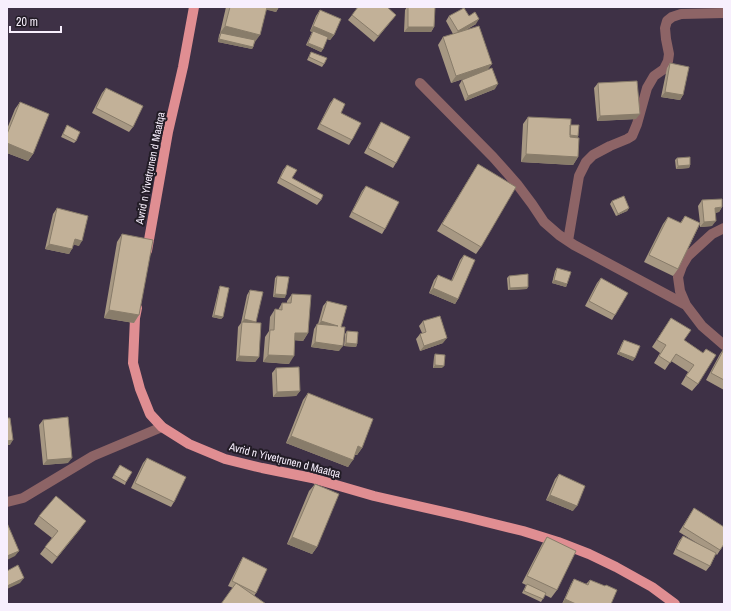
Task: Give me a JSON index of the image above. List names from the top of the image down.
{
  "streets": {
    "main road": ["Avrid n Yivetṛunen d Maatqa"]
  },
  "scale_bar": "20 m"
}
